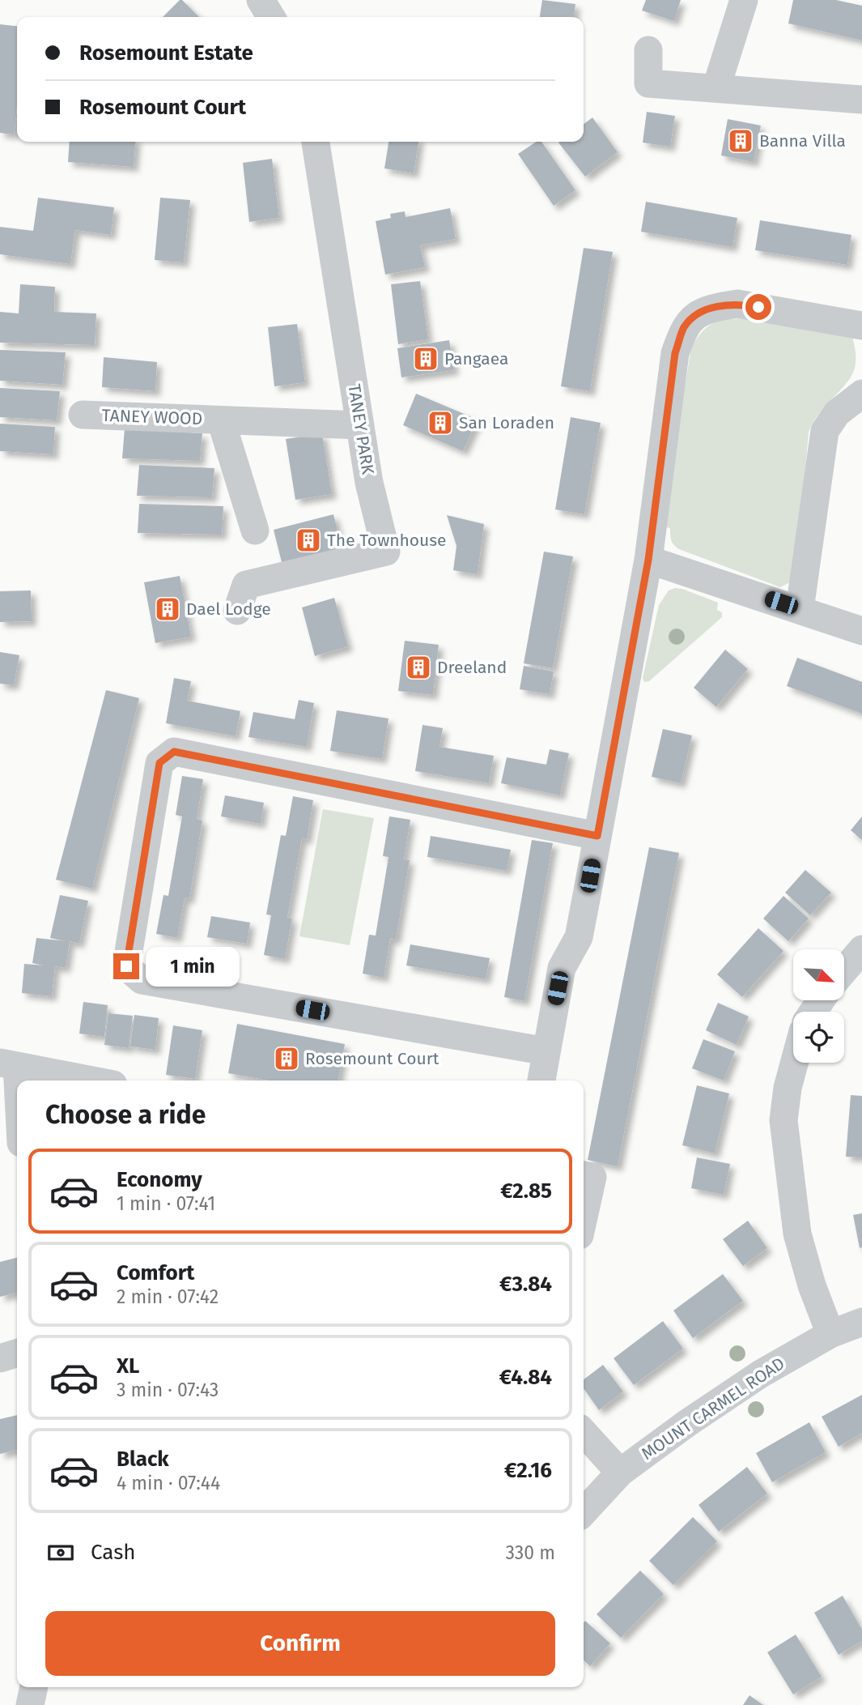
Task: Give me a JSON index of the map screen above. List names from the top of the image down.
{
  "streets": {
    "street": ["TANEY WOOD", "TANEY PARK", "MOUNT CARMEL ROAD"]
  },
  "crossings": [
    ["TANEY WOOD", "TANEY PARK"]
  ],
  "places": {
    "building": [
      "Banna Villa",
      "Pangaea",
      "San Loraden",
      "The Townhouse",
      "Dael Lodge",
      "Dreeland",
      "Rosemount Court"
    ]
  },
  "north": "bottom right",
  "page": {
    "banner": ["Rosemount Estate", "Rosemount Court"],
    "bubble": "1 min",
    "heading": "Choose a ride",
    "list": [
      {
        "name": "Economy",
        "note": "1 min · 07:41",
        "value": "€2.85"
      },
      {
        "name": "Comfort",
        "note": "2 min · 07:42",
        "value": "€3.84"
      },
      {
        "name": "XL",
        "note": "3 min · 07:43",
        "value": "€4.84"
      },
      {
        "name": "Black",
        "note": "4 min · 07:44",
        "value": "€2.16"
      }
    ],
    "pay": ["Cash", "330 m"],
    "buttons": "Confirm"
  }
}
